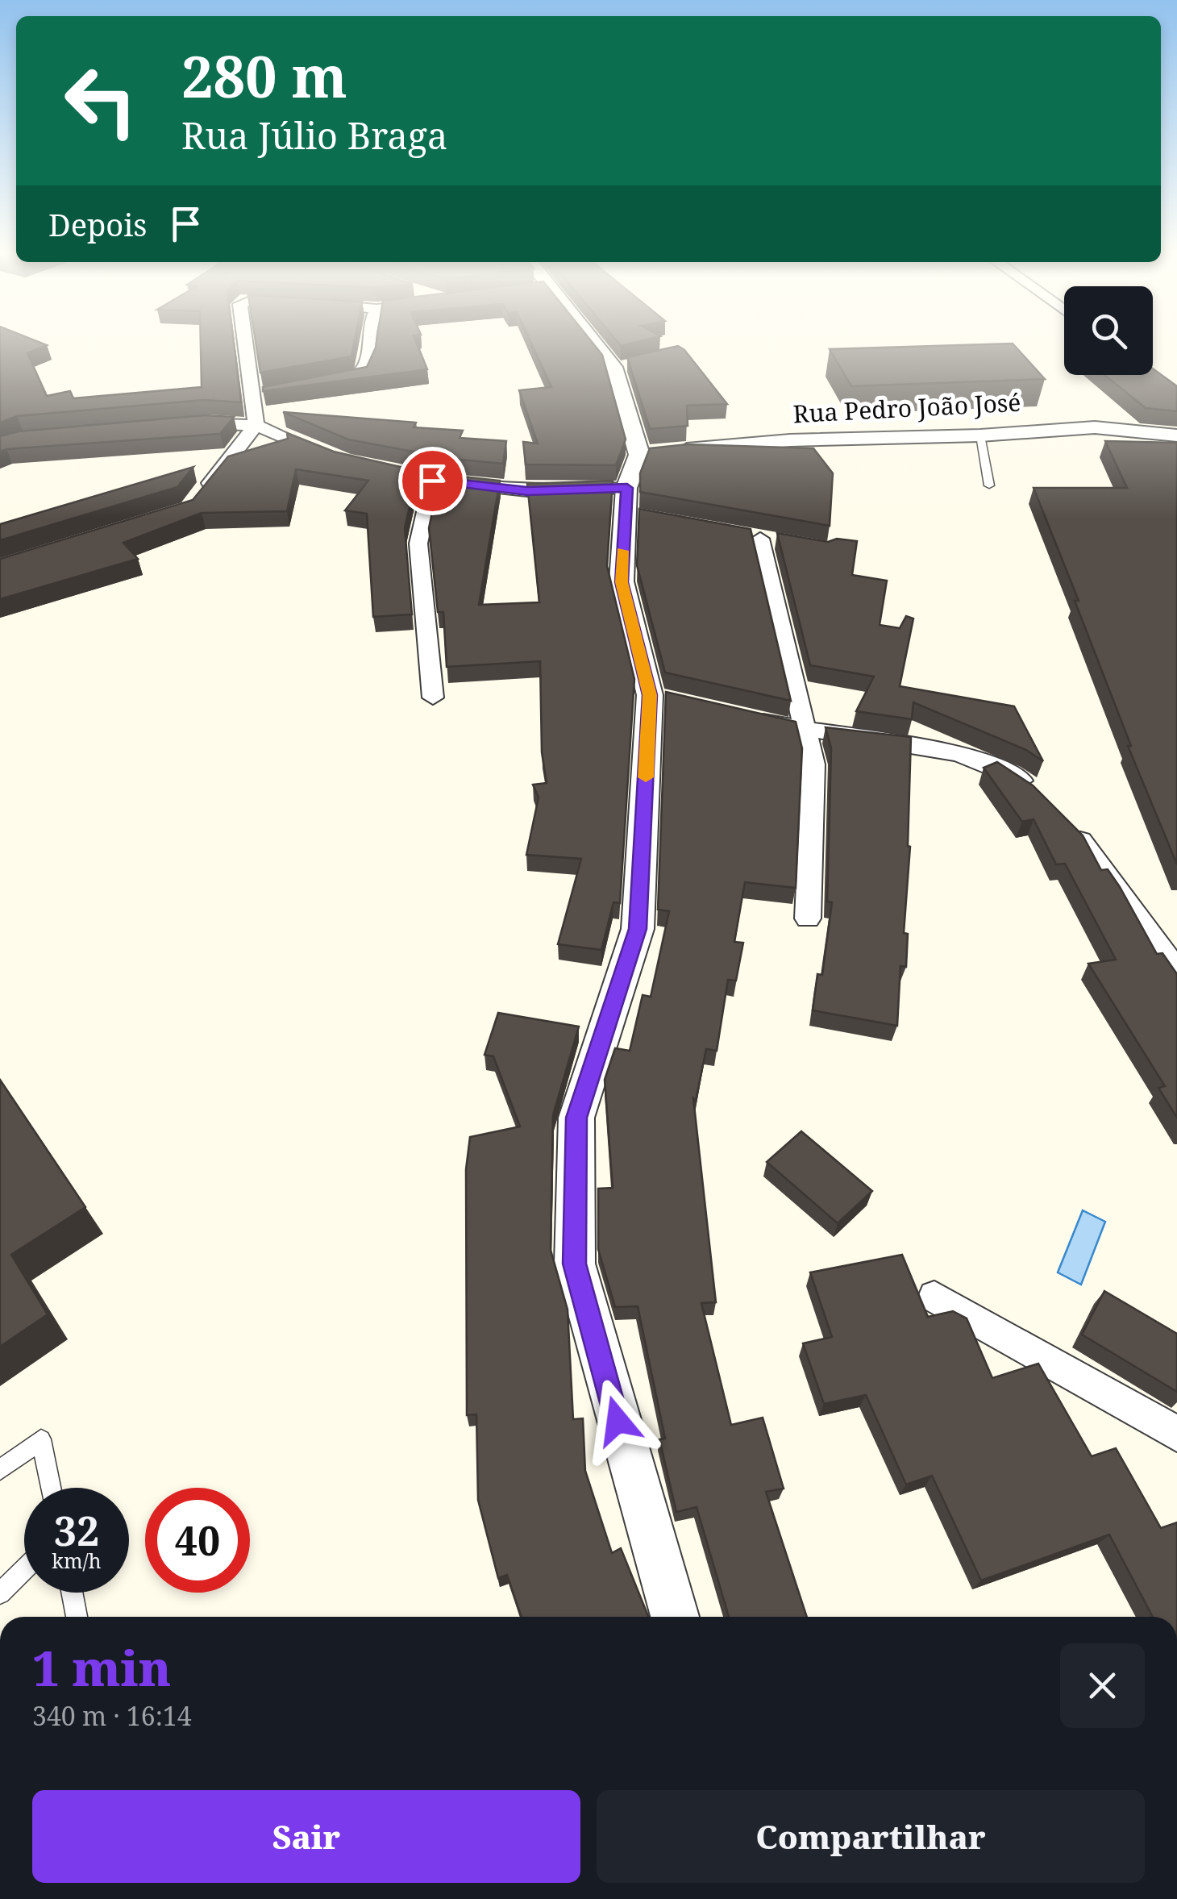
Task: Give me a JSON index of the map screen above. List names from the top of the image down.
{
  "streets": {
    "street": ["Rua Pedro João José"]
  },
  "page": {
    "turn": ["280 m", "Rua Júlio Braga"],
    "then": "Depois",
    "speed": "32 km/h",
    "limit": "40",
    "heading": ["1 min", "340 m · 16:14"],
    "buttons": ["Sair", "Compartilhar"]
  }
}
